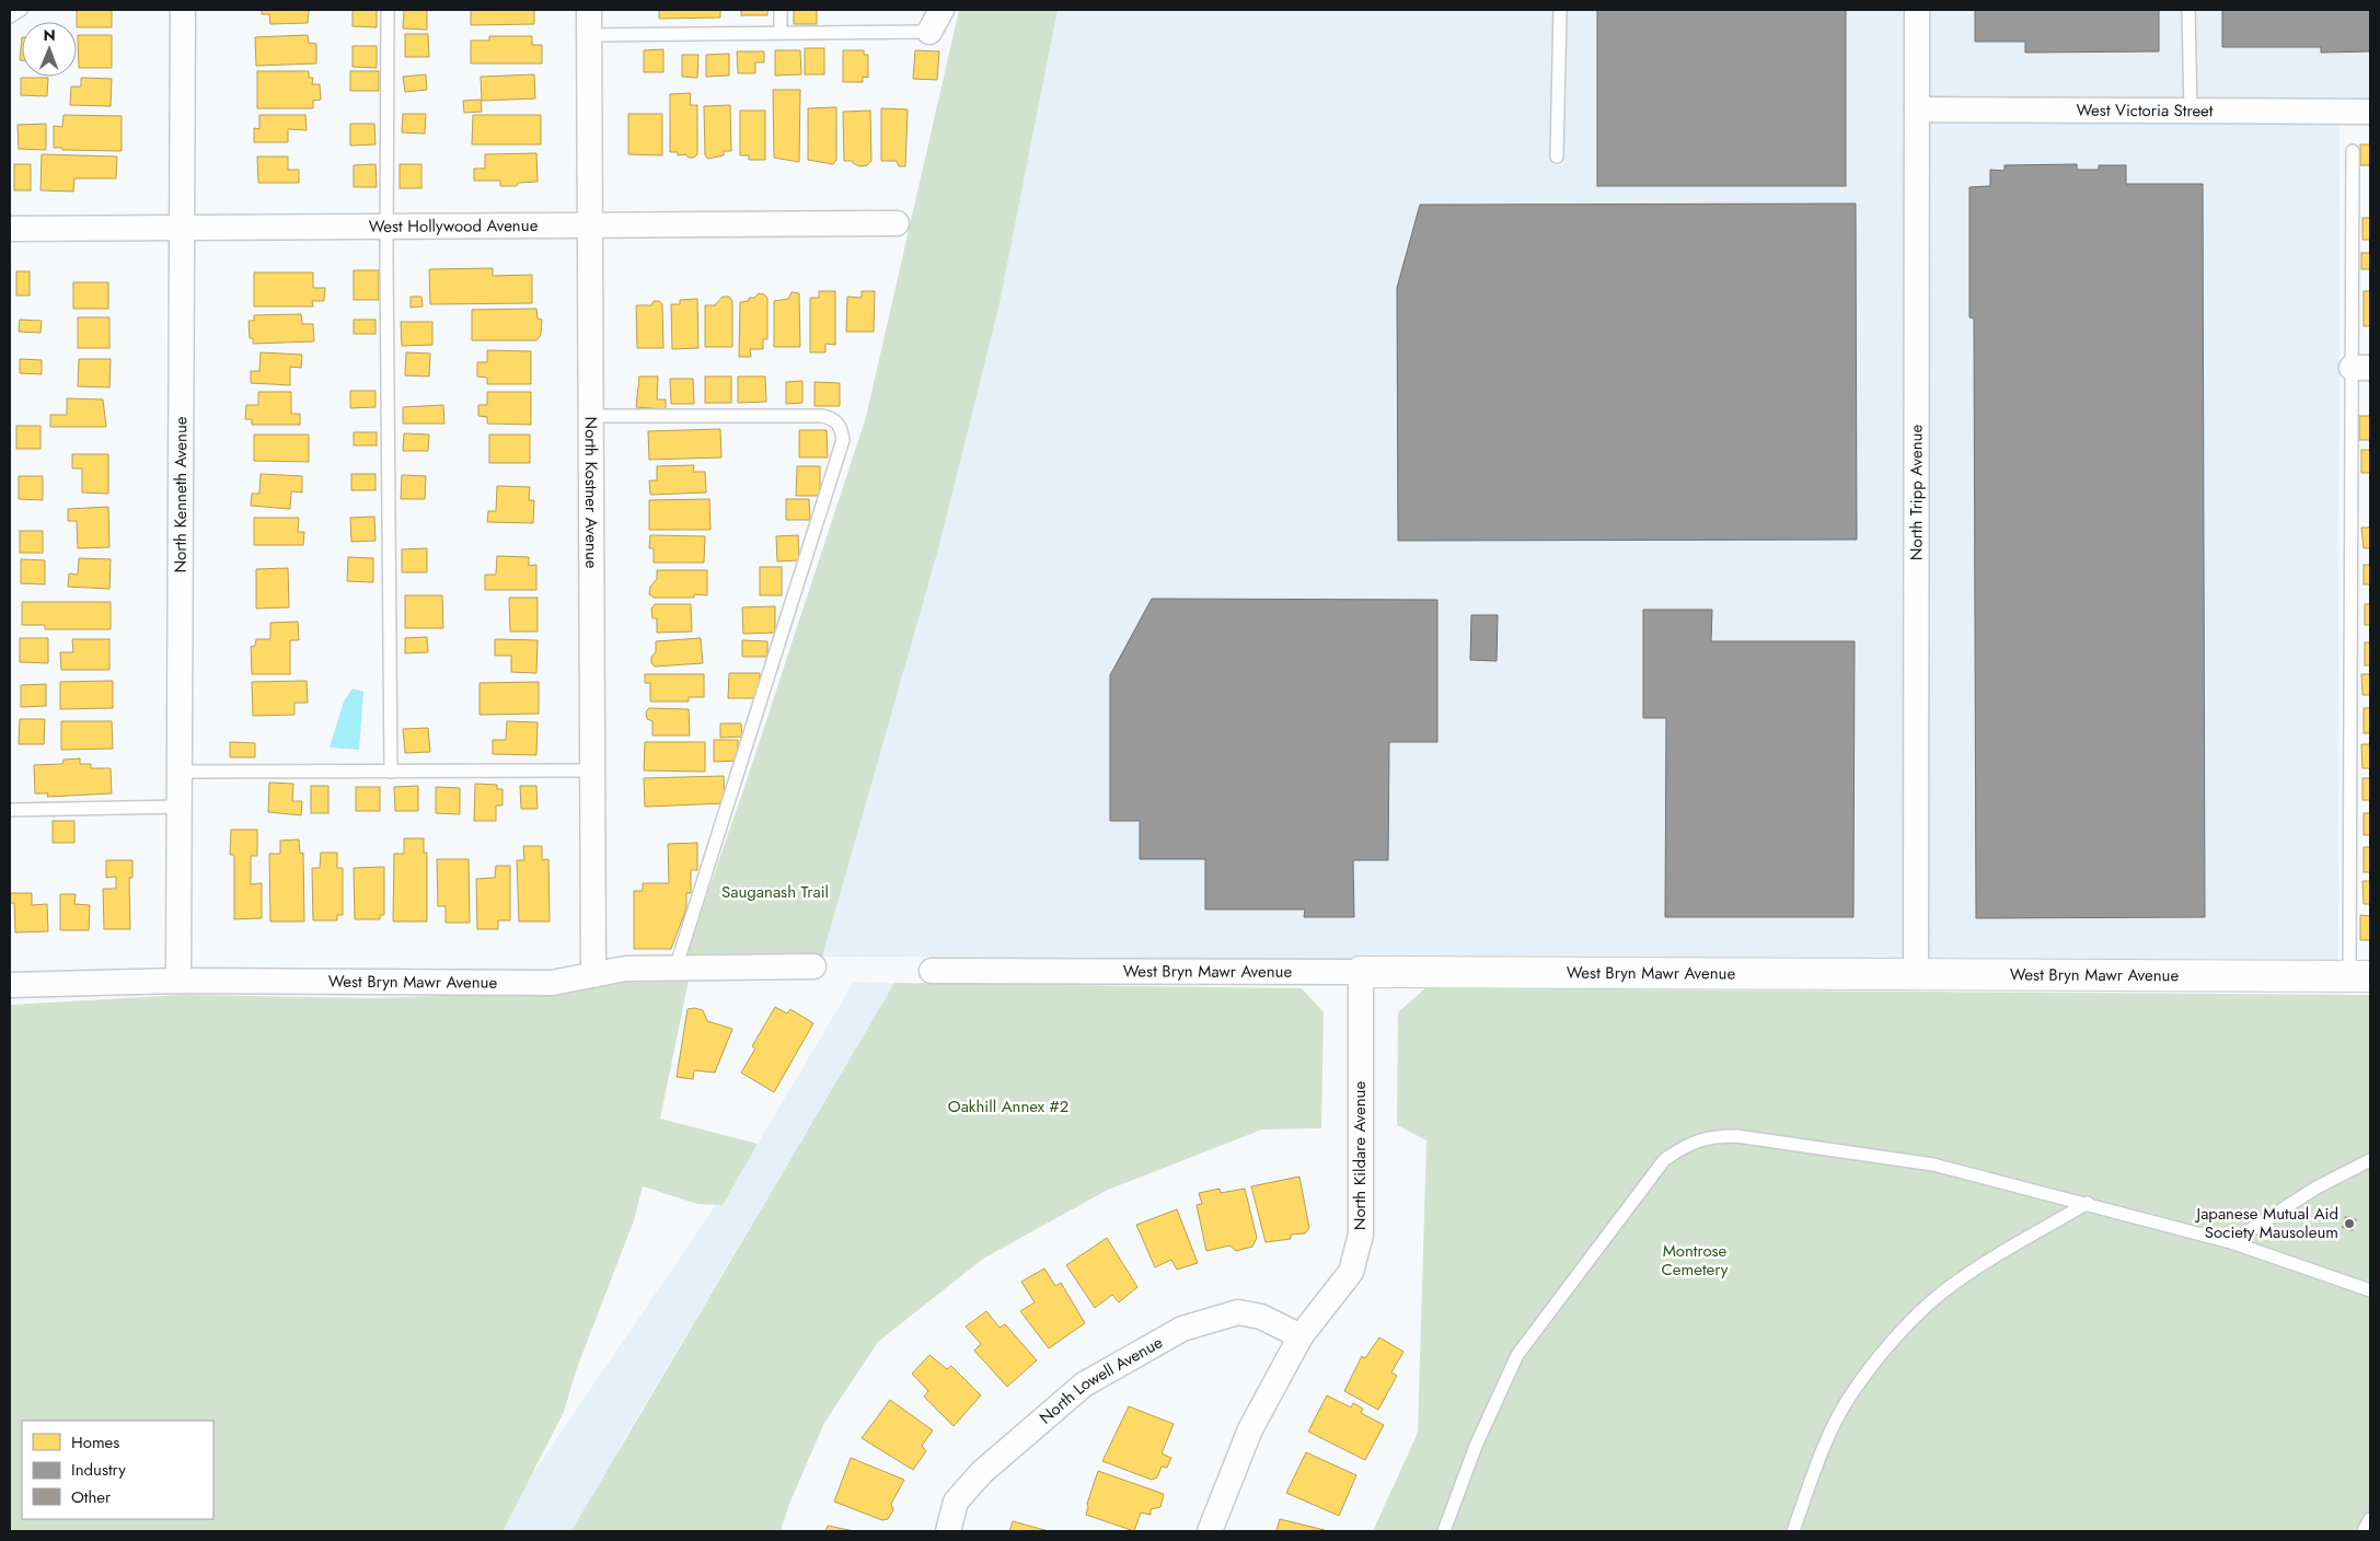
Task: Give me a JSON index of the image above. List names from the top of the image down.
{
  "streets": {
    "street": [
      "West Victoria Street",
      "West Hollywood Avenue",
      "North Kostner Avenue",
      "North Tripp Avenue",
      "North Kenneth Avenue",
      "West Bryn Mawr Avenue",
      "North Kildare Avenue",
      "North Lowell Avenue"
    ]
  },
  "crossings": [
    ["West Victoria Street", "North Tripp Avenue"],
    ["West Hollywood Avenue", "North Kostner Avenue"],
    ["West Hollywood Avenue", "North Kenneth Avenue"],
    ["North Kostner Avenue", "West Bryn Mawr Avenue"],
    ["North Tripp Avenue", "West Bryn Mawr Avenue"],
    ["North Kenneth Avenue", "West Bryn Mawr Avenue"],
    ["West Bryn Mawr Avenue", "North Kildare Avenue"],
    ["North Kildare Avenue", "North Lowell Avenue"]
  ],
  "parks": ["Sauganash Trail", "Oakhill Annex #2", "Montrose Cemetery"],
  "places": ["Japanese Mutual Aid Society Mausoleum"],
  "legend": ["Homes", "Industry", "Other"],
  "north": "top"
}
